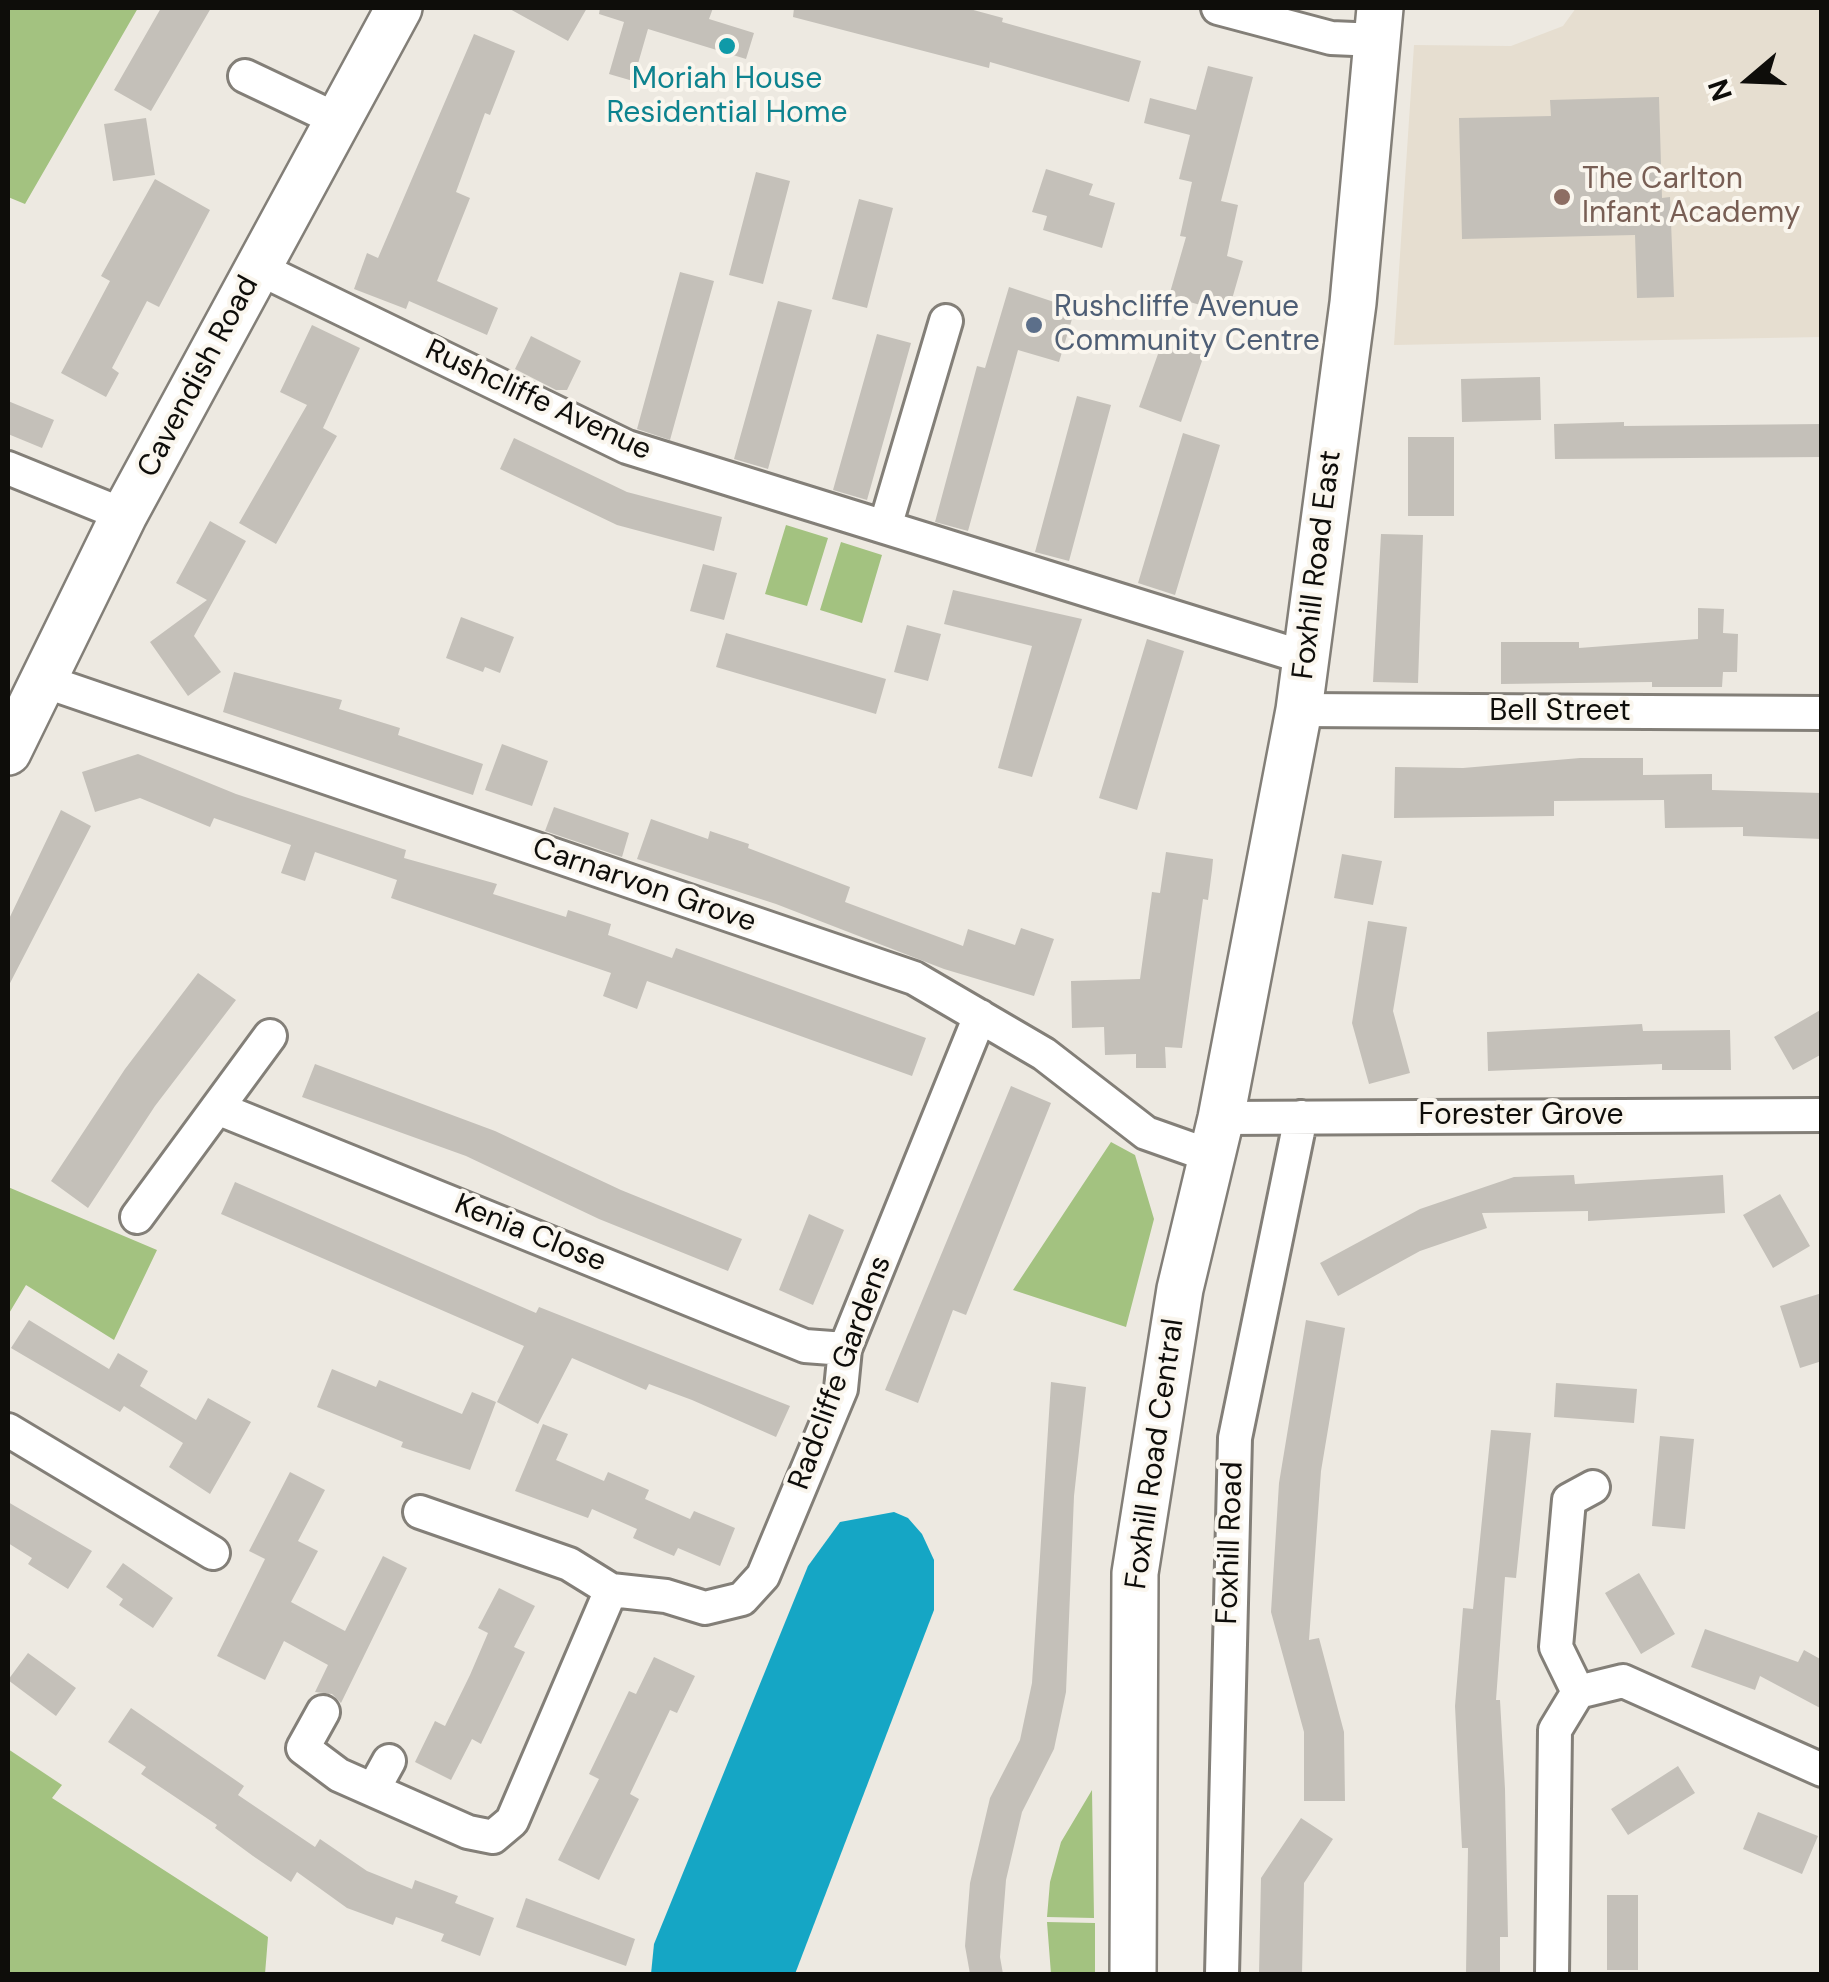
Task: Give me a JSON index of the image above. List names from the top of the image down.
{
  "streets": {
    "street": [
      "Cavendish Road",
      "Rushcliffe Avenue",
      "Foxhill Road East",
      "Bell Street",
      "Carnarvon Grove",
      "Forester Grove",
      "Kenia Close",
      "Radcliffe Gardens",
      "Foxhill Road Central",
      "Foxhill Road"
    ]
  },
  "crossings": [
    ["Cavendish Road", "Rushcliffe Avenue"],
    ["Cavendish Road", "Carnarvon Grove"],
    ["Rushcliffe Avenue", "Foxhill Road East"],
    ["Foxhill Road East", "Bell Street"],
    ["Foxhill Road East", "Carnarvon Grove"],
    ["Foxhill Road East", "Forester Grove"],
    ["Foxhill Road East", "Foxhill Road Central"],
    ["Carnarvon Grove", "Forester Grove"],
    ["Carnarvon Grove", "Radcliffe Gardens"],
    ["Carnarvon Grove", "Foxhill Road Central"],
    ["Forester Grove", "Foxhill Road Central"],
    ["Forester Grove", "Foxhill Road"],
    ["Kenia Close", "Radcliffe Gardens"]
  ],
  "places": ["Moriah House Residential Home", "The Carlton Infant Academy", "Rushcliffe Avenue Community Centre"],
  "north": "left"
}
